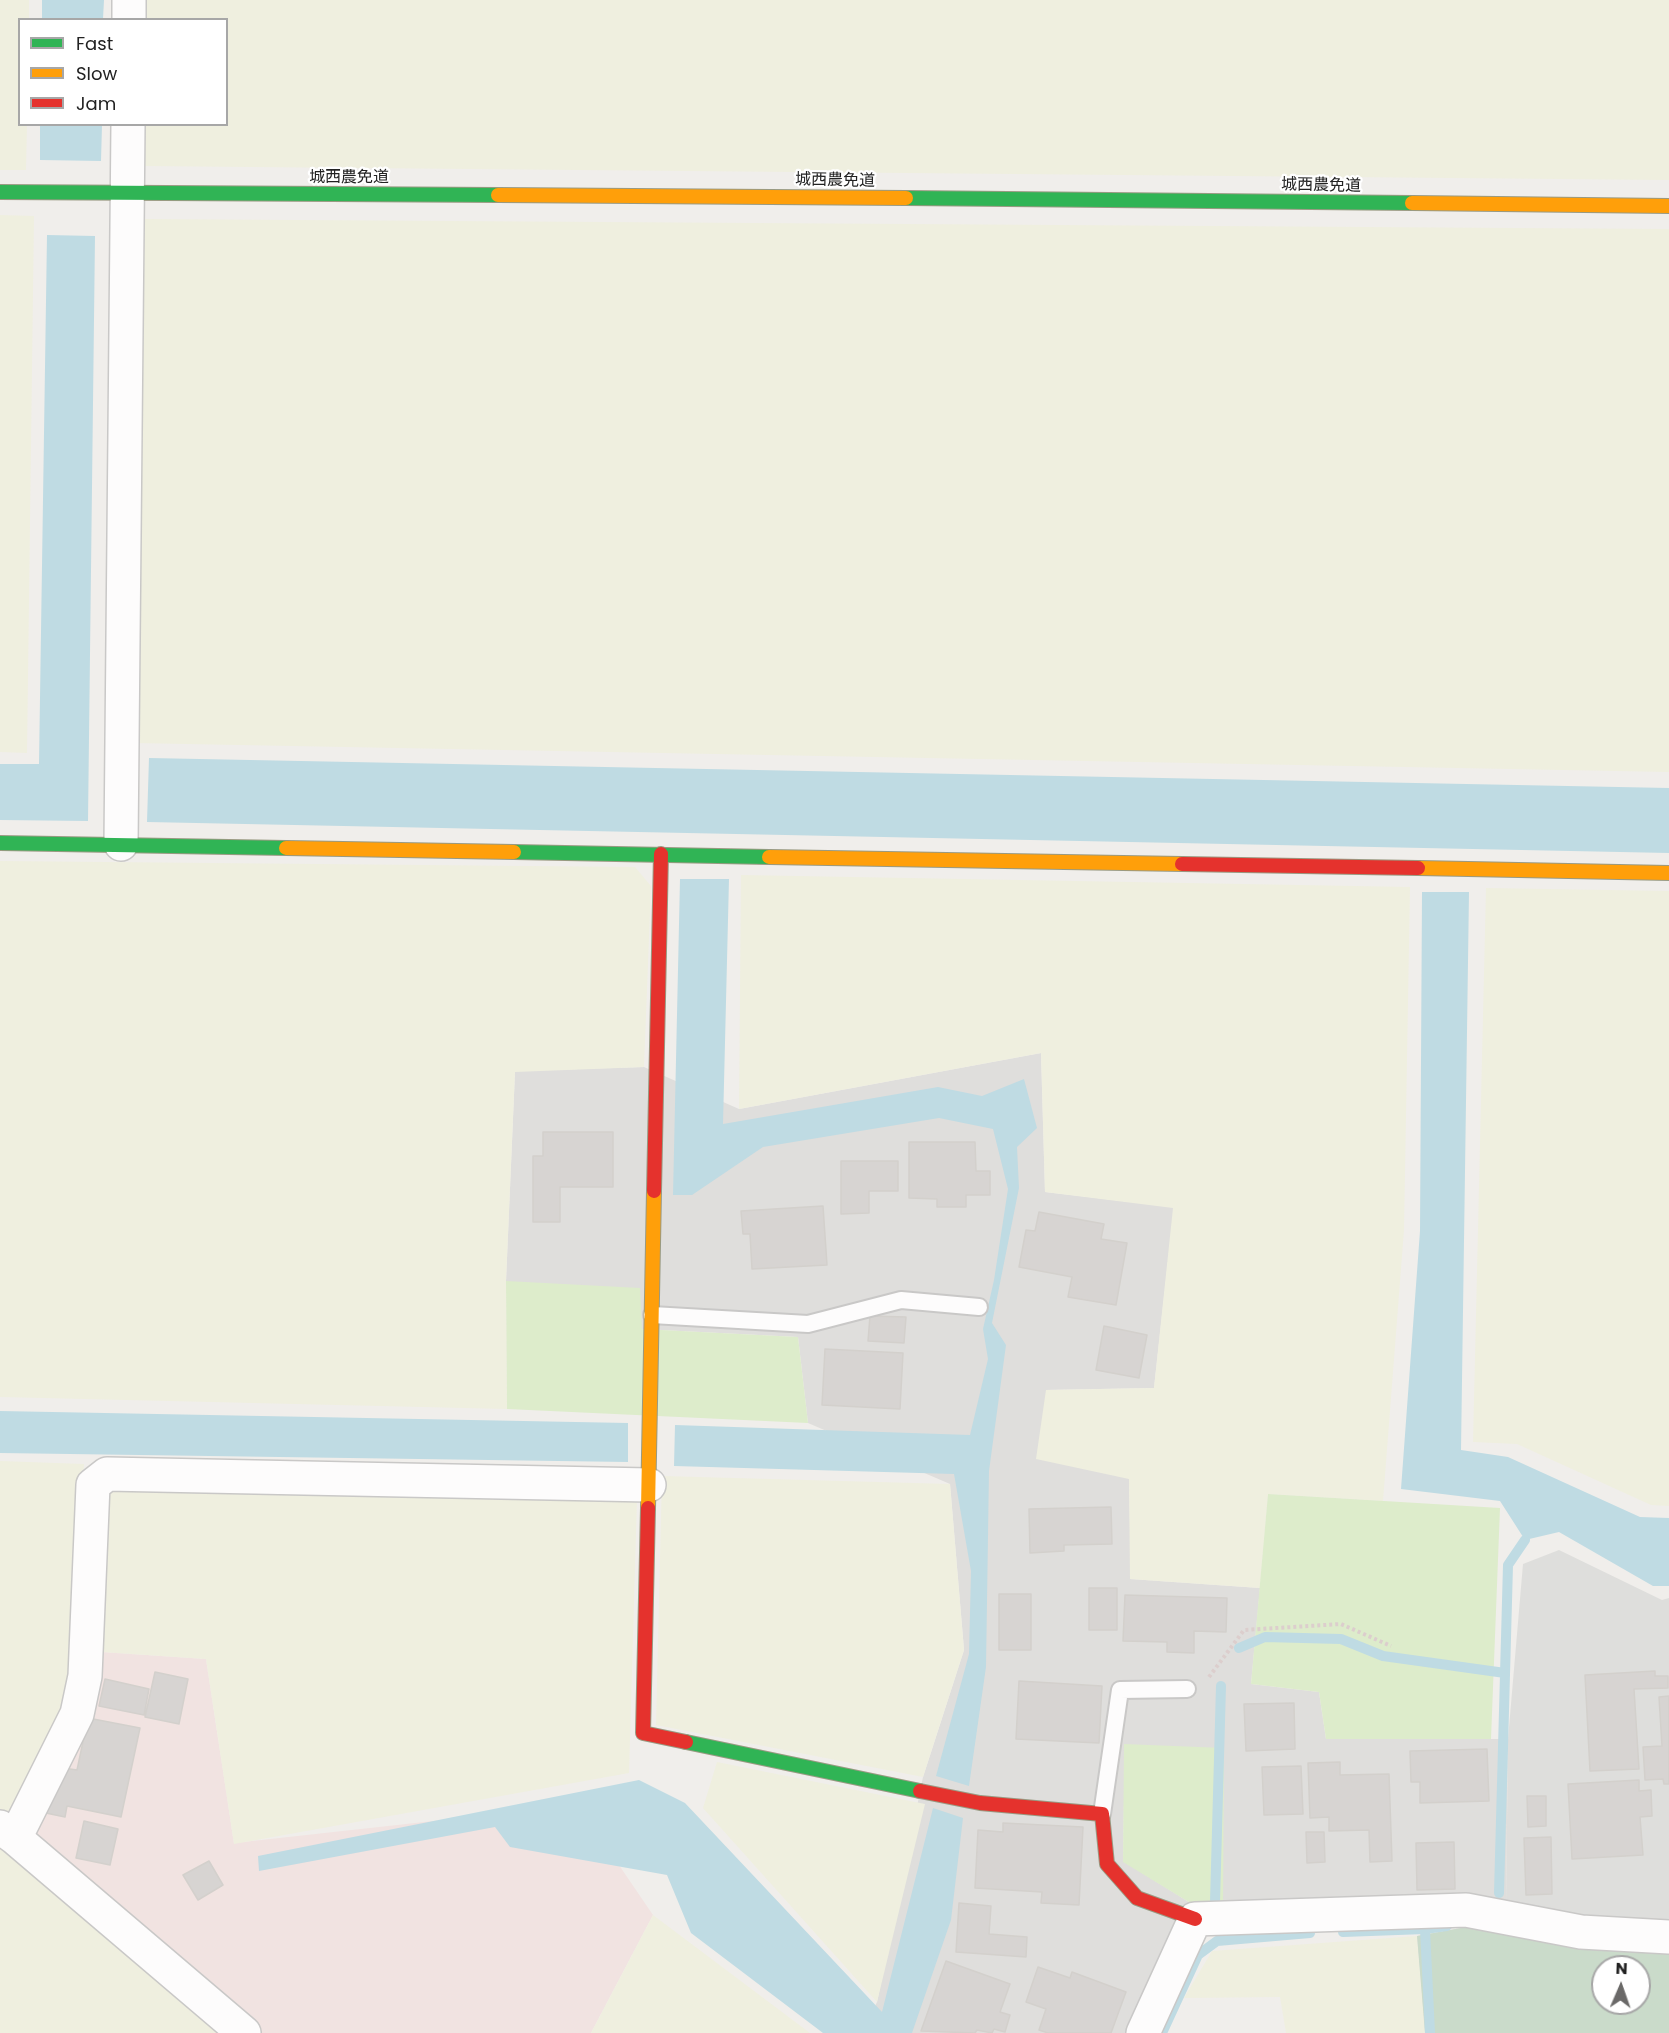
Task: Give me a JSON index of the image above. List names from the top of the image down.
{
  "streets": {
    "street": ["城西農免道"]
  },
  "legend": ["Fast", "Slow", "Jam"],
  "north": "top"
}
